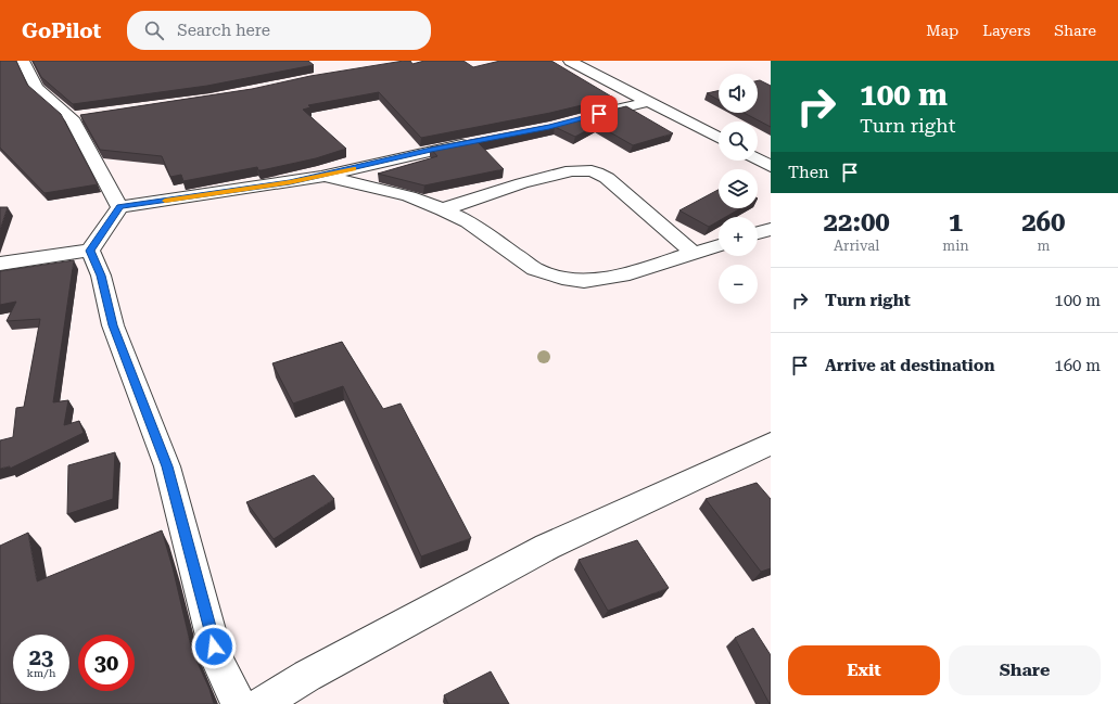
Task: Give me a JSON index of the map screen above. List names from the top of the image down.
{
  "page": {
    "header": "GoPilot",
    "search": "Search here",
    "nav": ["Map", "Layers", "Share"],
    "turn": ["100 m", "Turn right"],
    "map_buttons": ["+", "−"],
    "then": "Then",
    "eta": [
      "22:00",
      "Arrival",
      "1",
      "min",
      "260",
      "m"
    ],
    "list": [
      {
        "name": "Turn right",
        "value": "100 m"
      },
      {
        "name": "Arrive at destination",
        "value": "160 m"
      }
    ],
    "speed": "23 km/h",
    "limit": "30",
    "buttons": ["Exit", "Share"]
  }
}
